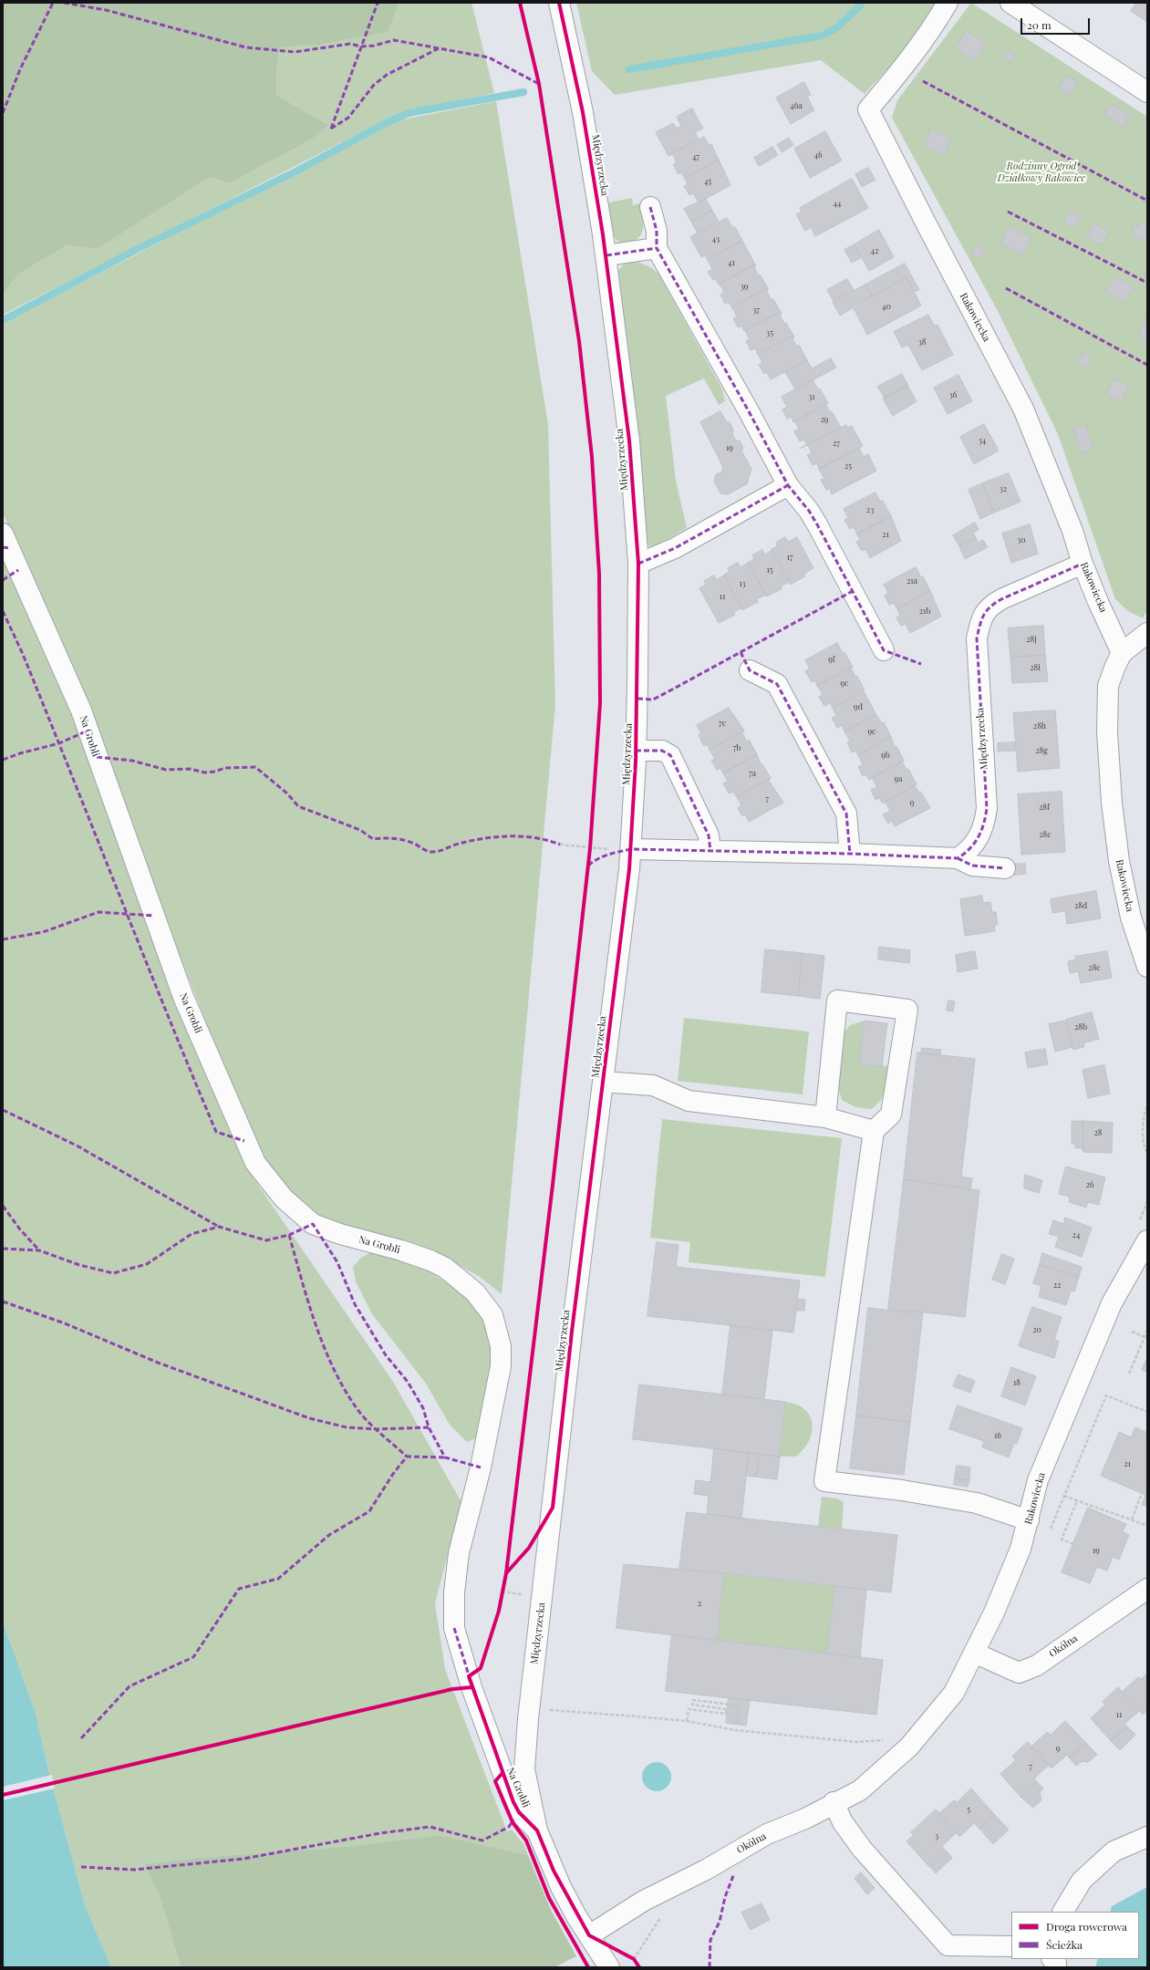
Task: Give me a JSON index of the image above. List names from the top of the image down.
{
  "streets": {
    "street": [
      "Międzyrzecka",
      "Rakowiecka",
      "Na Grobli",
      "Okólna"
    ]
  },
  "crossings": [
    ["Międzyrzecka", "Rakowiecka"],
    ["Międzyrzecka", "Na Grobli"],
    ["Rakowiecka", "Okólna"],
    ["Na Grobli", "Okólna"]
  ],
  "parks": ["Rodzinny Ogród Działkowy Rakowiec"],
  "house_numbers": [
    "46a",
    "46",
    "47",
    "45",
    "44",
    "43",
    "42",
    "41",
    "39",
    "40",
    "37",
    "35",
    "38",
    "36",
    "31",
    "29",
    "34",
    "27",
    "19",
    "25",
    "32",
    "23",
    "21",
    "30",
    "17",
    "15",
    "21a",
    "13",
    "11",
    "21b",
    "28j",
    "9f",
    "28i",
    "9e",
    "9d",
    "7c",
    "28h",
    "9c",
    "7b",
    "28g",
    "9b",
    "7a",
    "9a",
    "7",
    "9",
    "28f",
    "28e",
    "28d",
    "28c",
    "28b",
    "28",
    "26",
    "24",
    "22",
    "20",
    "18",
    "16",
    "21",
    "19",
    "2",
    "11",
    "9",
    "7",
    "5",
    "3"
  ],
  "legend": ["Droga rowerowa", "Ścieżka"],
  "scale_bar": "20 m"
}
